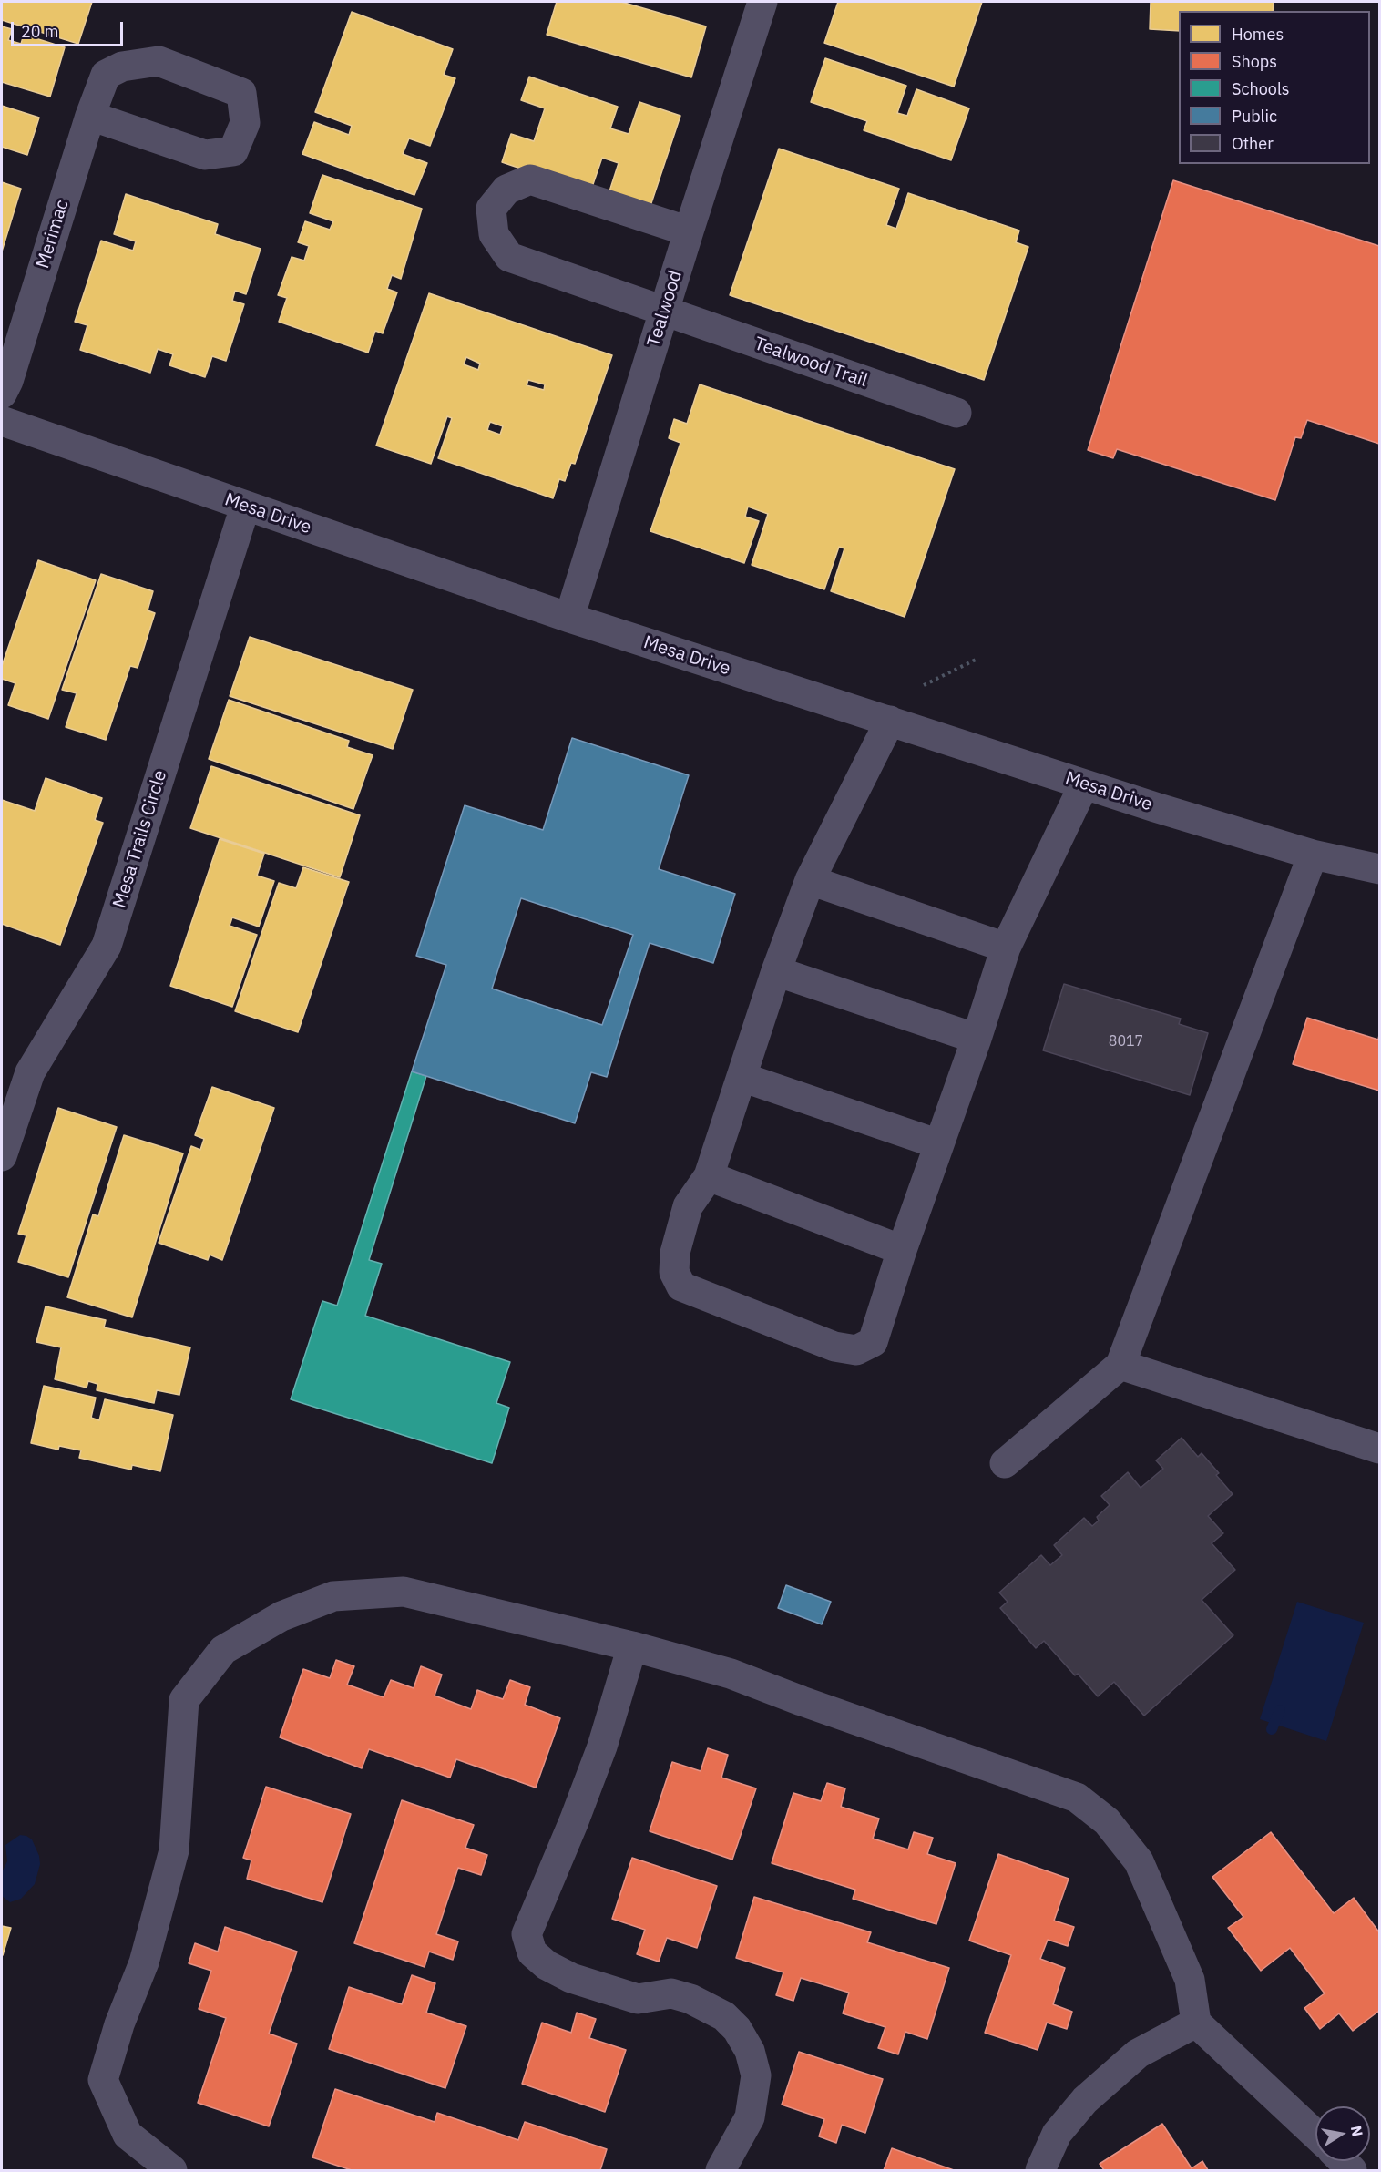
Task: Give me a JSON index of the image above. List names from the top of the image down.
{
  "streets": {
    "street": [
      "Merimac",
      "Tealwood",
      "Tealwood Trail",
      "Mesa Drive",
      "Mesa Trails Circle"
    ]
  },
  "crossings": [
    ["Tealwood", "Tealwood Trail"],
    ["Tealwood", "Mesa Drive"],
    ["Mesa Drive", "Mesa Trails Circle"]
  ],
  "house_numbers": ["8017"],
  "legend": [
    "Homes",
    "Shops",
    "Schools",
    "Public",
    "Other"
  ],
  "scale_bar": "20 m",
  "north": "right"
}
